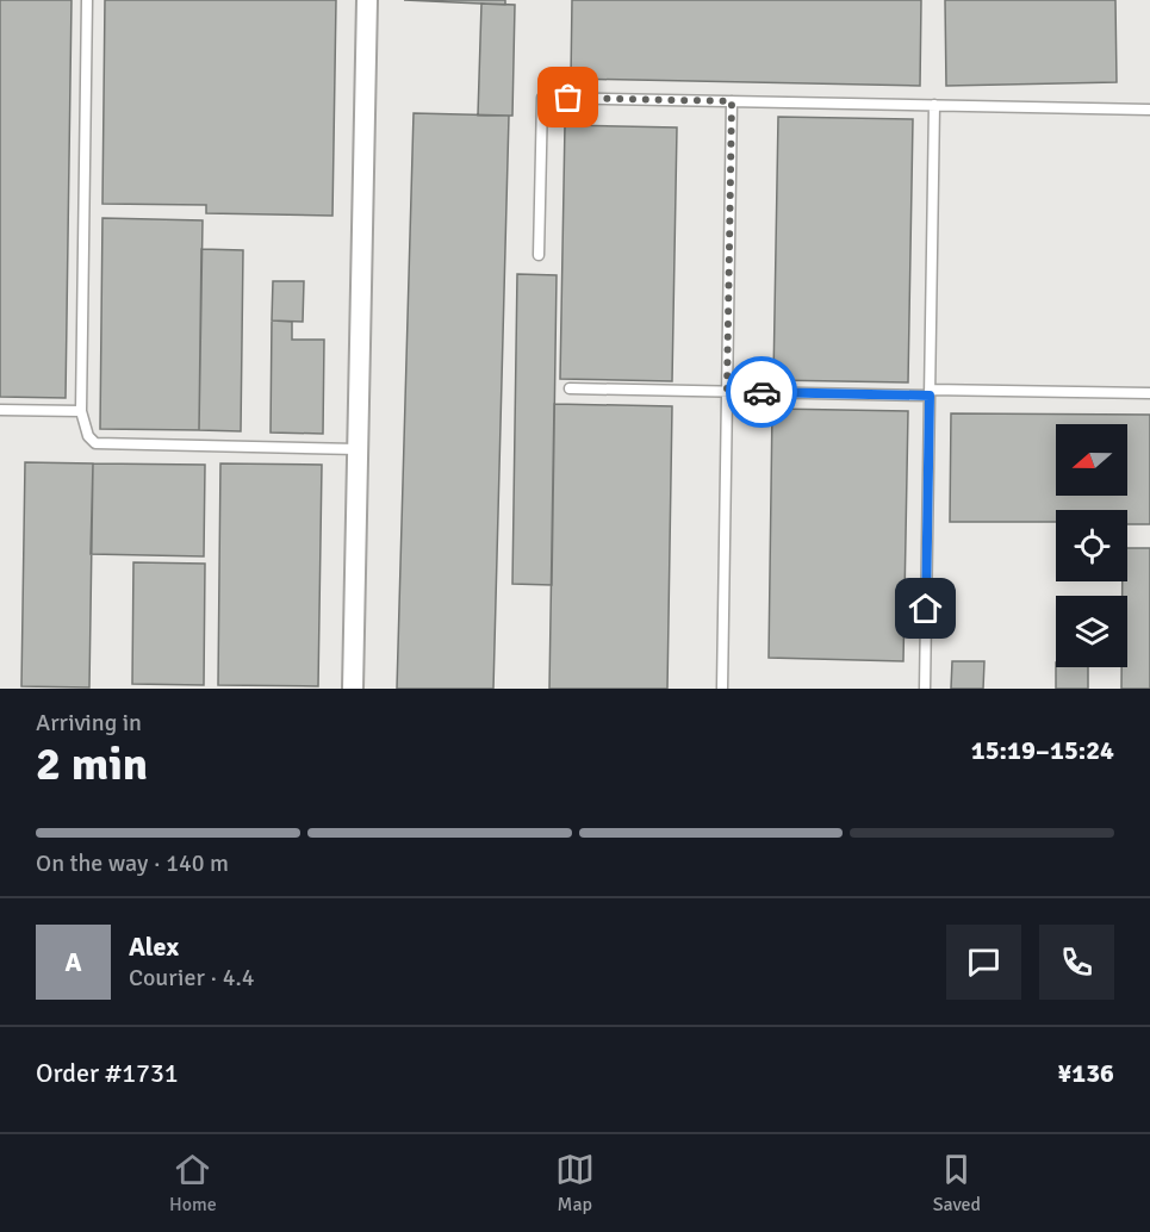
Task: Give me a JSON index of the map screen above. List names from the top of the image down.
{
  "north": "left",
  "page": {
    "heading": ["2 min", "Arriving in", "15:19–15:24"],
    "panel": [
      "Alex",
      "Courier · 4.4",
      "Order #1731",
      "¥136"
    ],
    "bar": "On the way · 140 m",
    "round": "A",
    "tabs": ["Home", "Map", "Saved"]
  }
}
